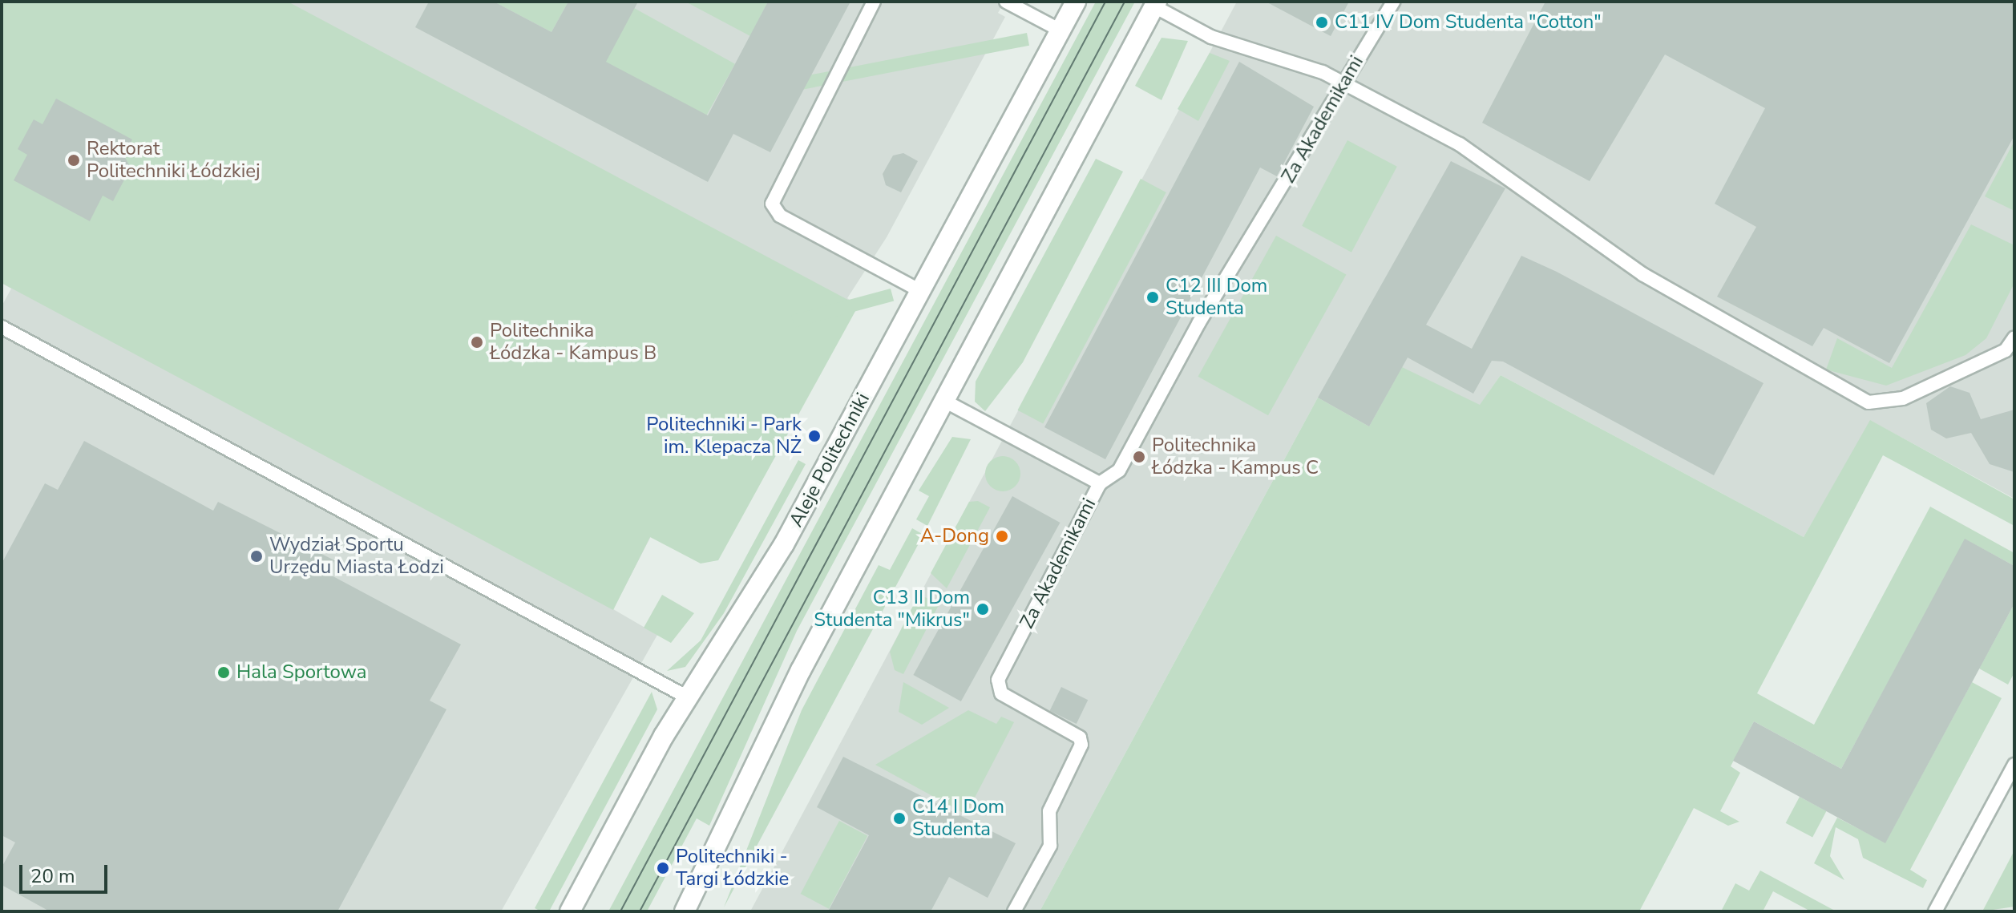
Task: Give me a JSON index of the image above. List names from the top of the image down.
{
  "streets": {
    "main road": ["Aleje Politechniki"],
    "lane": ["Za Akademikami"]
  },
  "places": [
    "C11 IV Dom Studenta \"Cotton\"",
    "Rektorat Politechniki Łódzkiej",
    "C12 III Dom Studenta",
    "Politechnika Łódzka - Kampus B",
    "Politechniki - Park im. Klepacza NŻ",
    "Politechnika Łódzka - Kampus C",
    "A-Dong",
    "Wydział Sportu Urzędu Miasta Łodzi",
    "C13 II Dom Studenta \"Mikrus\"",
    "Hala Sportowa",
    "C14 I Dom Studenta",
    "Politechniki - Targi Łódzkie"
  ],
  "scale_bar": "20 m"
}
